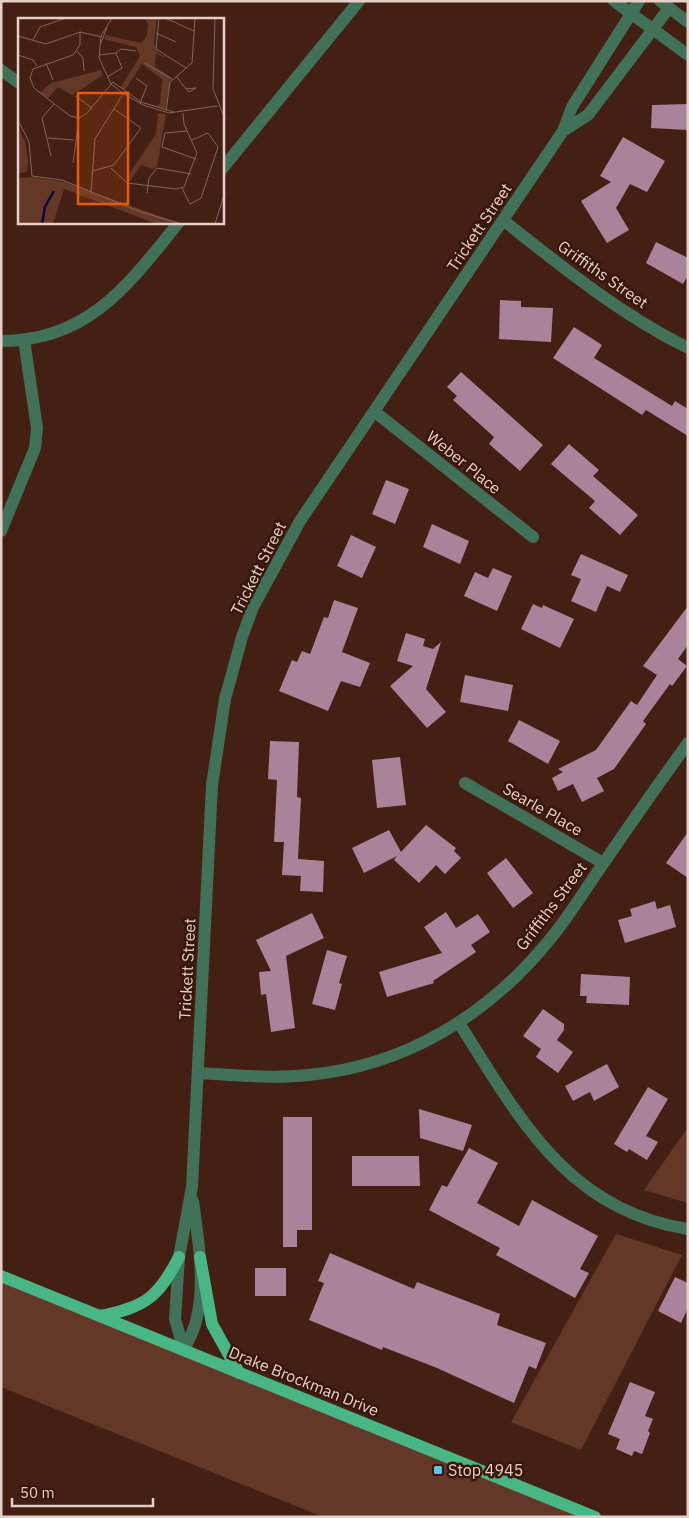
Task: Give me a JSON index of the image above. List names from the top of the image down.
{
  "streets": {
    "main road": ["Drake Brockman Drive"],
    "street": [
      "Trickett Street",
      "Griffiths Street",
      "Weber Place",
      "Searle Place"
    ]
  },
  "crossings": [
    ["Trickett Street", "Griffiths Street"],
    ["Trickett Street", "Weber Place"],
    ["Trickett Street", "Drake Brockman Drive"],
    ["Griffiths Street", "Searle Place"]
  ],
  "places": {
    "transit": ["Stop 4945"]
  },
  "scale_bar": "50 m"
}
